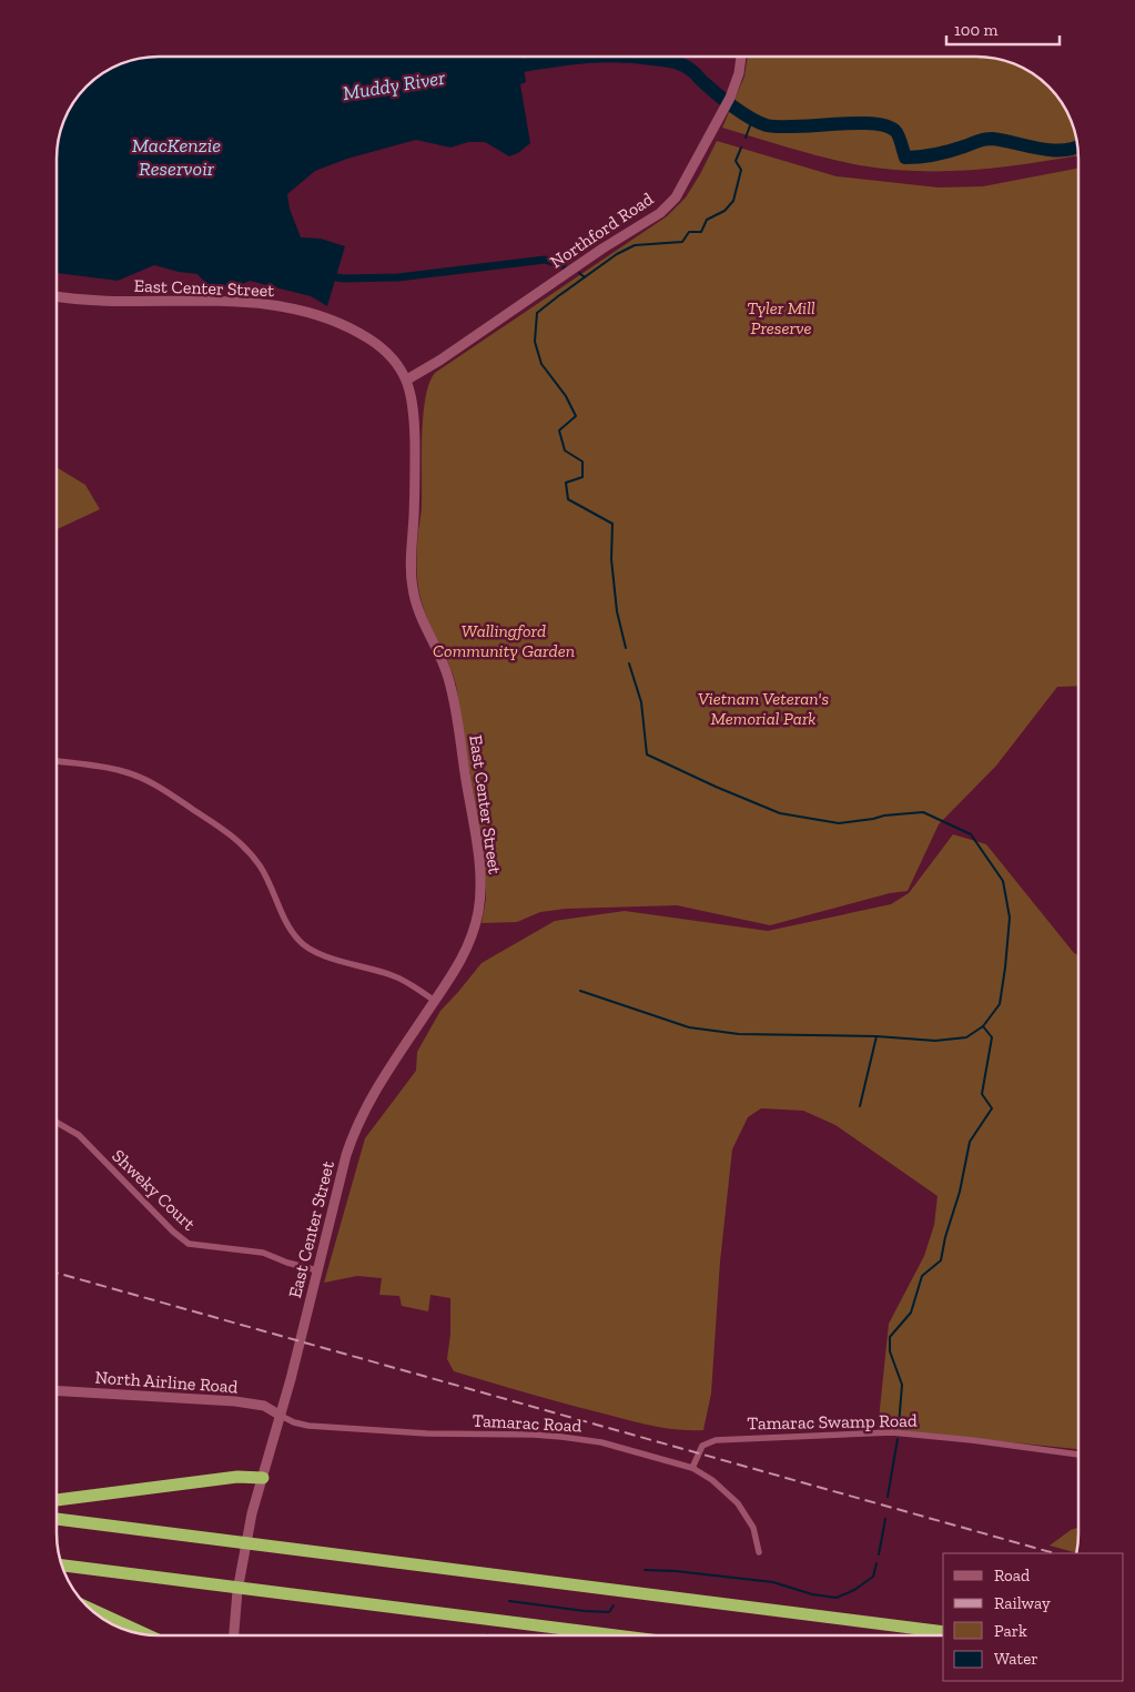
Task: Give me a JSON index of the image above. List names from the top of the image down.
{
  "streets": {
    "street": [
      "Northford Road",
      "East Center Street",
      "Shweky Court",
      "North Airline Road",
      "Tamarac Swamp Road",
      "Tamarac Road"
    ]
  },
  "crossings": [
    ["Northford Road", "East Center Street"],
    ["East Center Street", "Shweky Court"],
    ["East Center Street", "North Airline Road"],
    ["East Center Street", "Tamarac Road"],
    ["North Airline Road", "Tamarac Road"],
    ["Tamarac Swamp Road", "Tamarac Road"]
  ],
  "water": ["Muddy River", "MacKenzie Reservoir"],
  "parks": ["Tyler Mill Preserve", "Wallingford Community Garden", "Vietnam Veteran's Memorial Park"],
  "legend": [
    "Road",
    "Railway",
    "Park",
    "Water"
  ],
  "scale_bar": "100 m"
}
